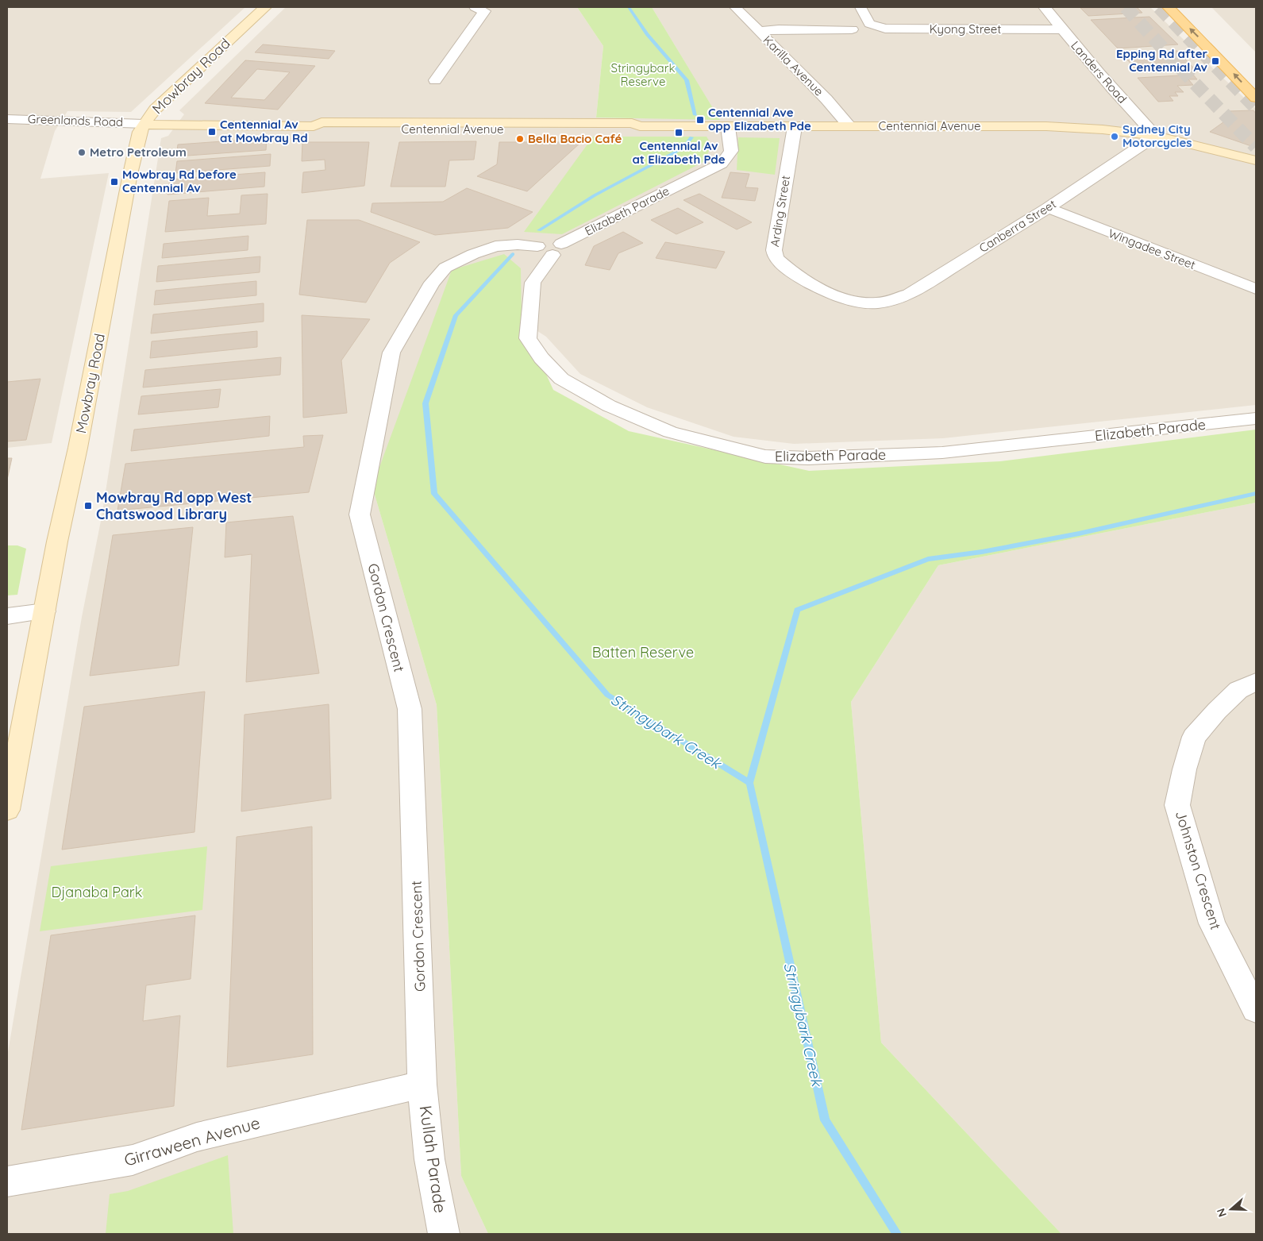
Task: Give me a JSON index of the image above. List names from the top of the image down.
{
  "streets": {
    "main road": ["Mowbray Road", "Centennial Avenue"],
    "street": [
      "Kyong Street",
      "Karilla Avenue",
      "Landers Road",
      "Greenlands Road",
      "Elizabeth Parade",
      "Arding Street",
      "Canberra Street",
      "Wingadee Street",
      "Gordon Crescent",
      "Johnston Crescent",
      "Girraween Avenue",
      "Kullah Parade"
    ]
  },
  "crossings": [
    ["Kyong Street", "Landers Road"],
    ["Karilla Avenue", "Centennial Avenue"],
    ["Landers Road", "Centennial Avenue"],
    ["Landers Road", "Canberra Street"],
    ["Mowbray Road", "Greenlands Road"],
    ["Mowbray Road", "Centennial Avenue"],
    ["Greenlands Road", "Centennial Avenue"],
    ["Centennial Avenue", "Elizabeth Parade"],
    ["Centennial Avenue", "Arding Street"],
    ["Centennial Avenue", "Canberra Street"],
    ["Elizabeth Parade", "Gordon Crescent"],
    ["Arding Street", "Canberra Street"],
    ["Canberra Street", "Wingadee Street"],
    ["Gordon Crescent", "Girraween Avenue"],
    ["Gordon Crescent", "Kullah Parade"],
    ["Girraween Avenue", "Kullah Parade"]
  ],
  "water": ["Stringybark Creek"],
  "parks": ["Stringybark Reserve", "Batten Reserve", "Djanaba Park"],
  "places": {
    "transit": [
      "Epping Rd after Centennial Av",
      "Centennial Ave opp Elizabeth Pde",
      "Centennial Av at Mowbray Rd",
      "Centennial Av at Elizabeth Pde",
      "Mowbray Rd before Centennial Av",
      "Mowbray Rd opp West Chatswood Library"
    ],
    "other": ["Sydney City Motorcycles", "Bella Bacio Café", "Metro Petroleum"]
  },
  "north": "left"
}
